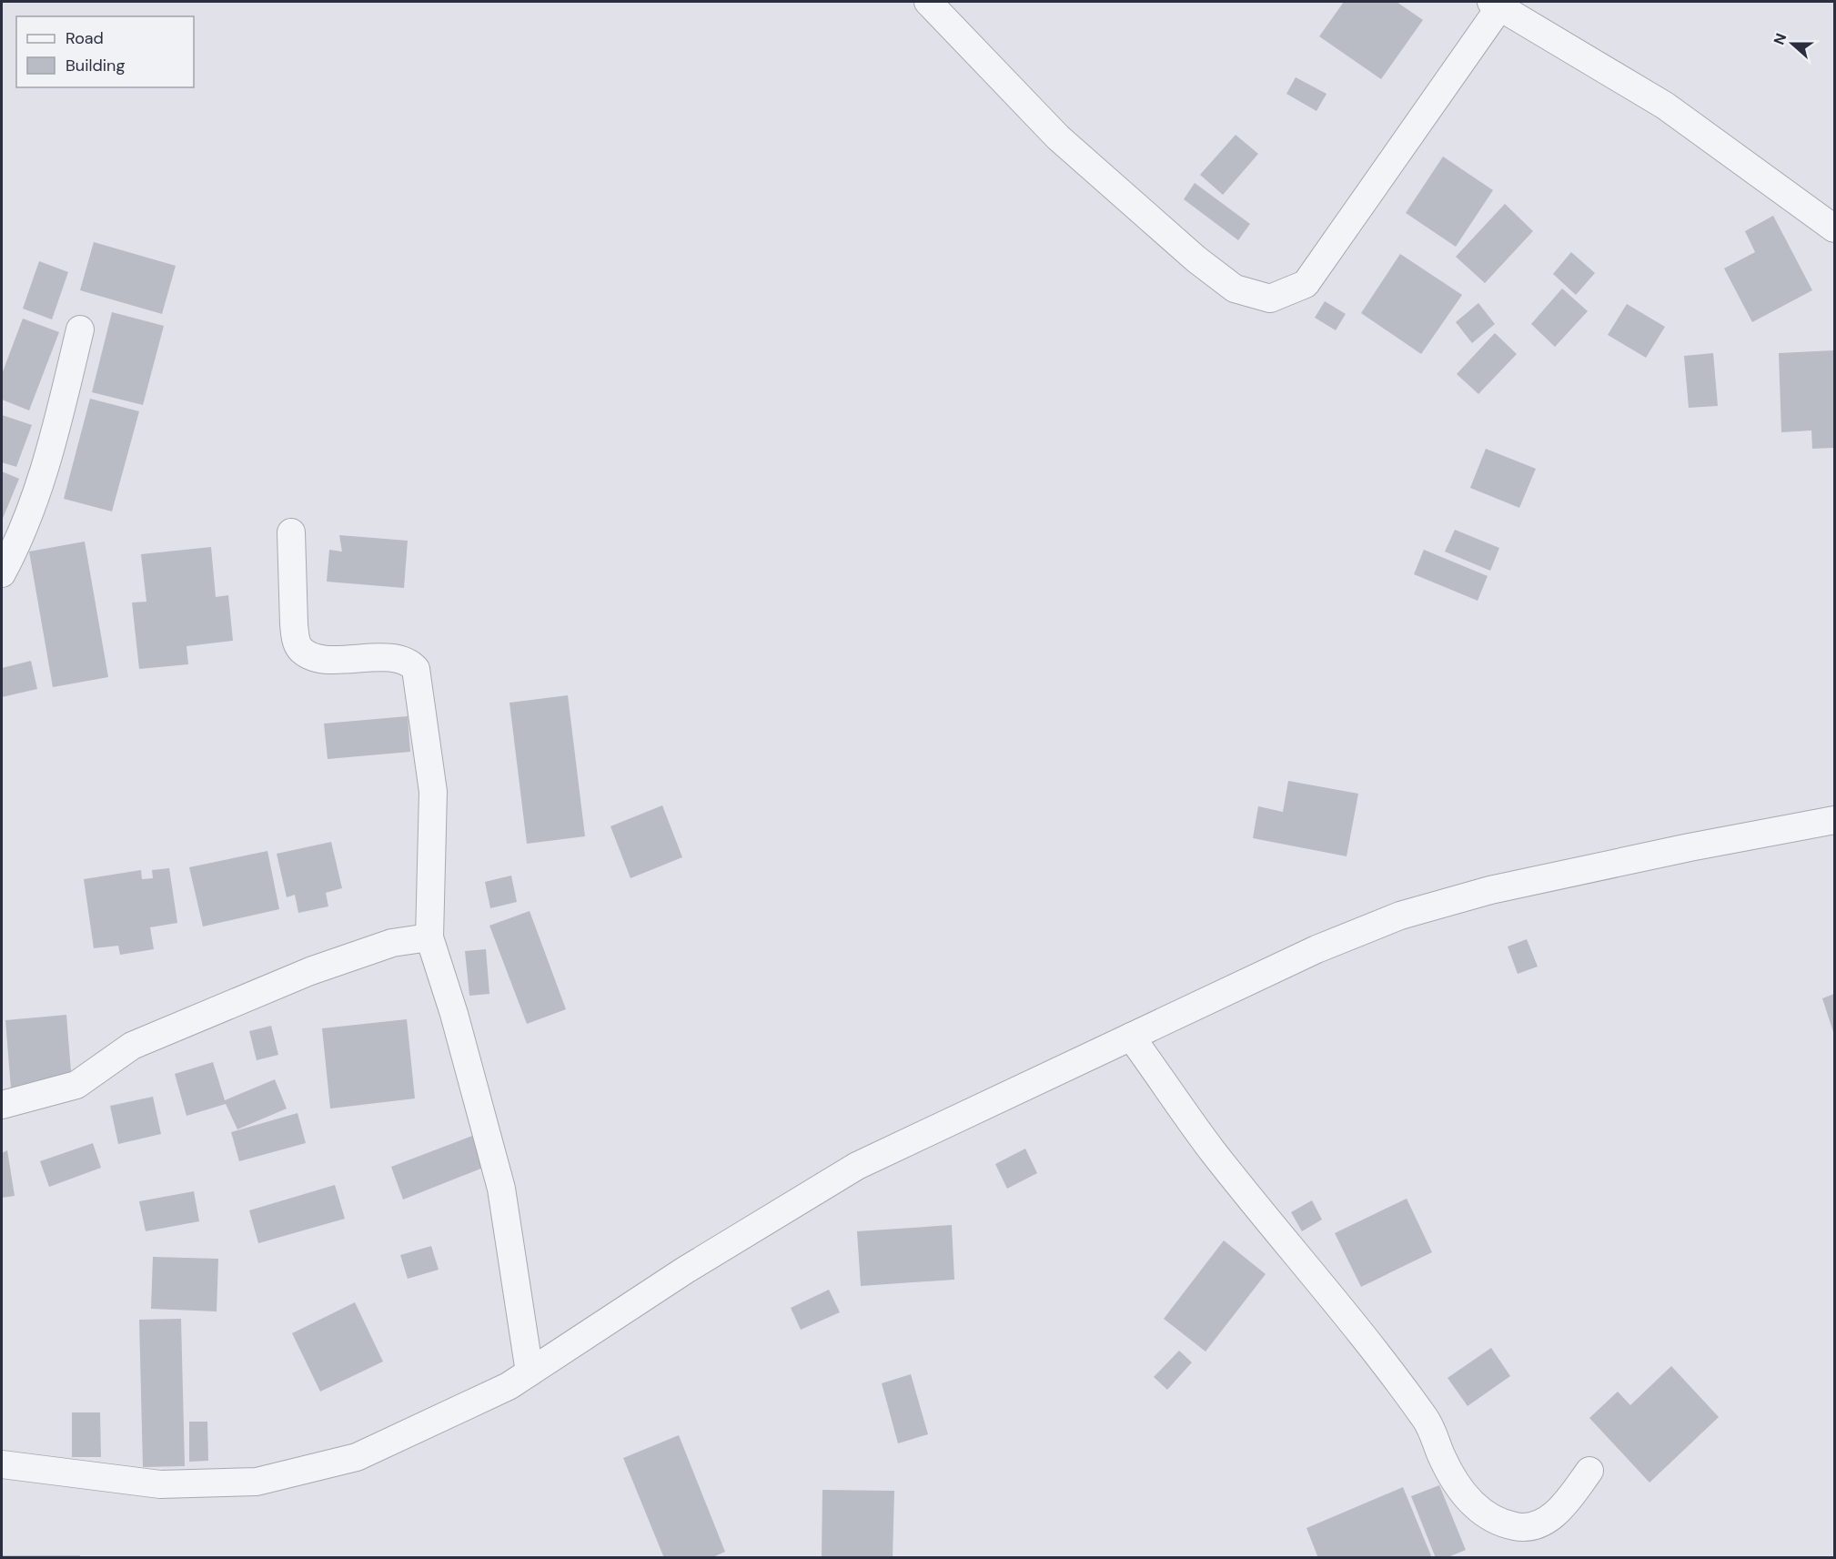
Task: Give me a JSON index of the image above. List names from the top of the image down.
{
  "legend": ["Road", "Building"],
  "north": "left"
}
